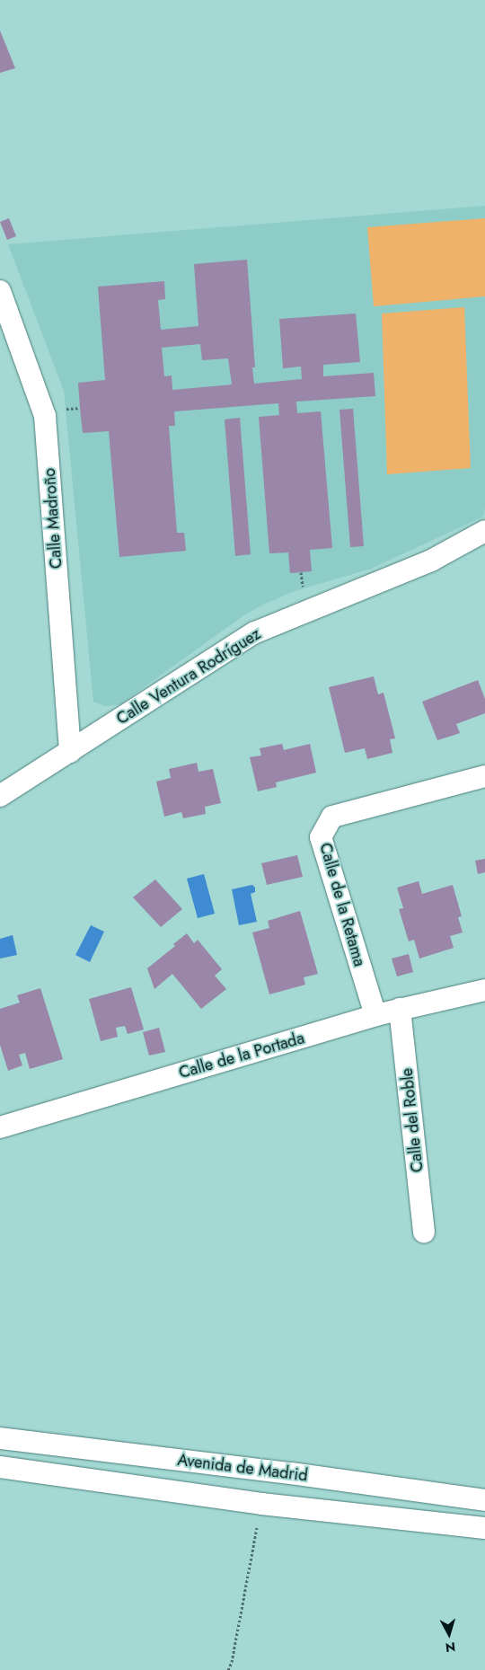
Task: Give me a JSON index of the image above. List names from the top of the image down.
{
  "streets": {
    "street": [
      "Calle Madroño",
      "Calle Ventura Rodríguez",
      "Calle de la Retama",
      "Calle de la Portada",
      "Calle del Roble",
      "Avenida de Madrid"
    ]
  },
  "crossings": [
    ["Calle Madroño", "Calle Ventura Rodríguez"],
    ["Calle de la Retama", "Calle de la Portada"],
    ["Calle de la Portada", "Calle del Roble"]
  ],
  "north": "bottom"
}
